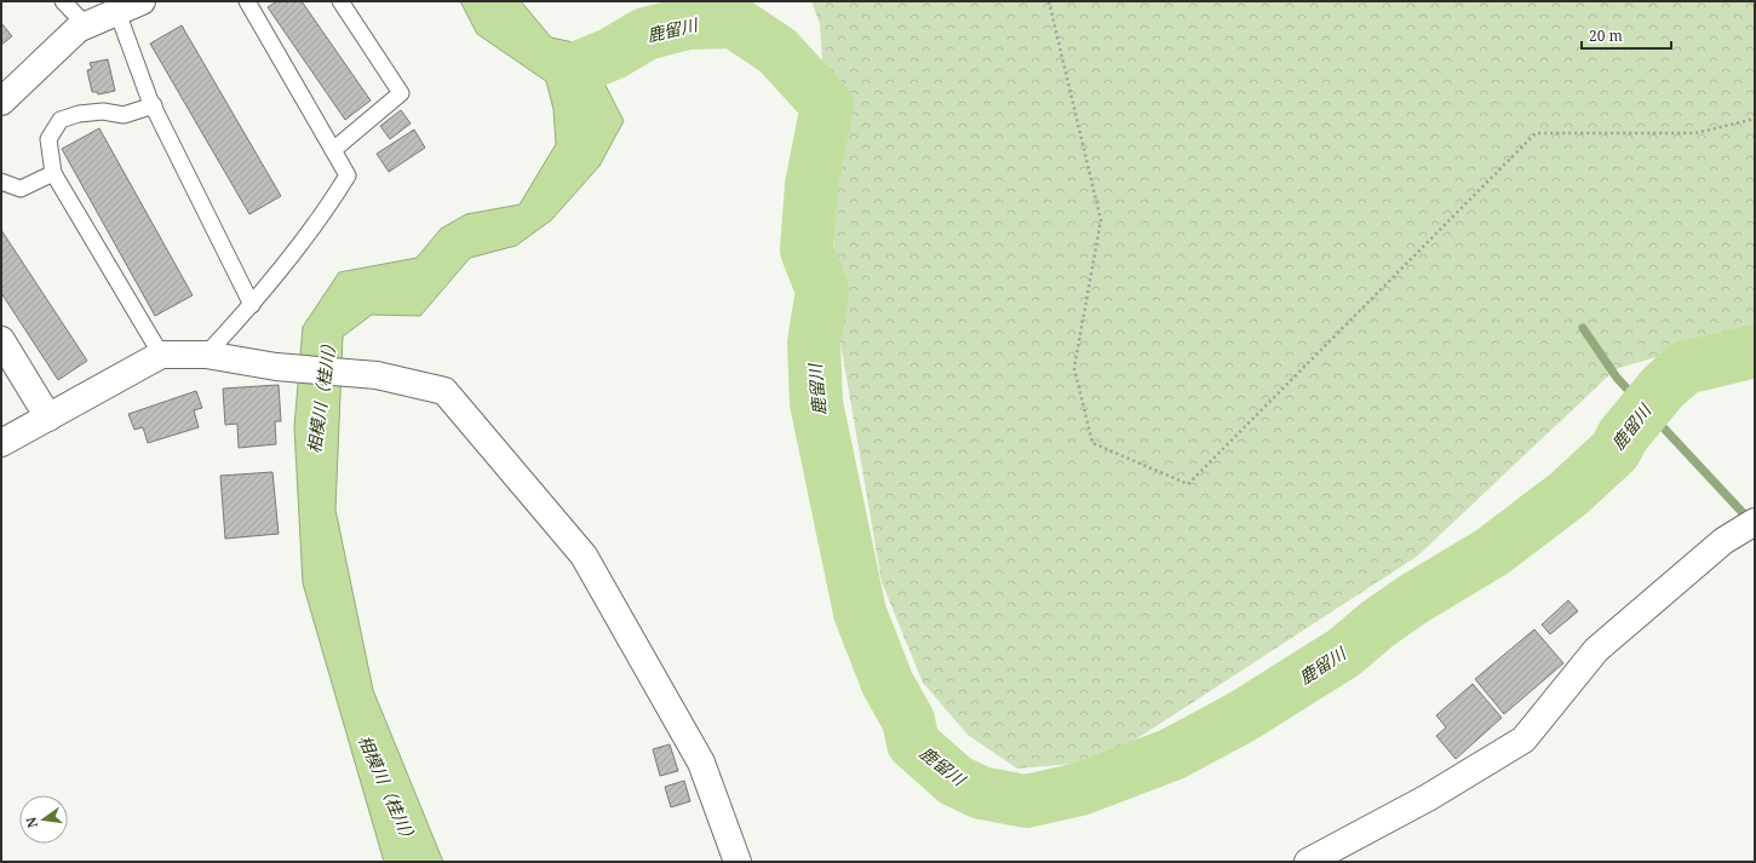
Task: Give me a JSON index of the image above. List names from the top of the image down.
{
  "water": ["鹿留川", "相模川（桂川）"],
  "scale_bar": "20 m",
  "north": "left"
}
